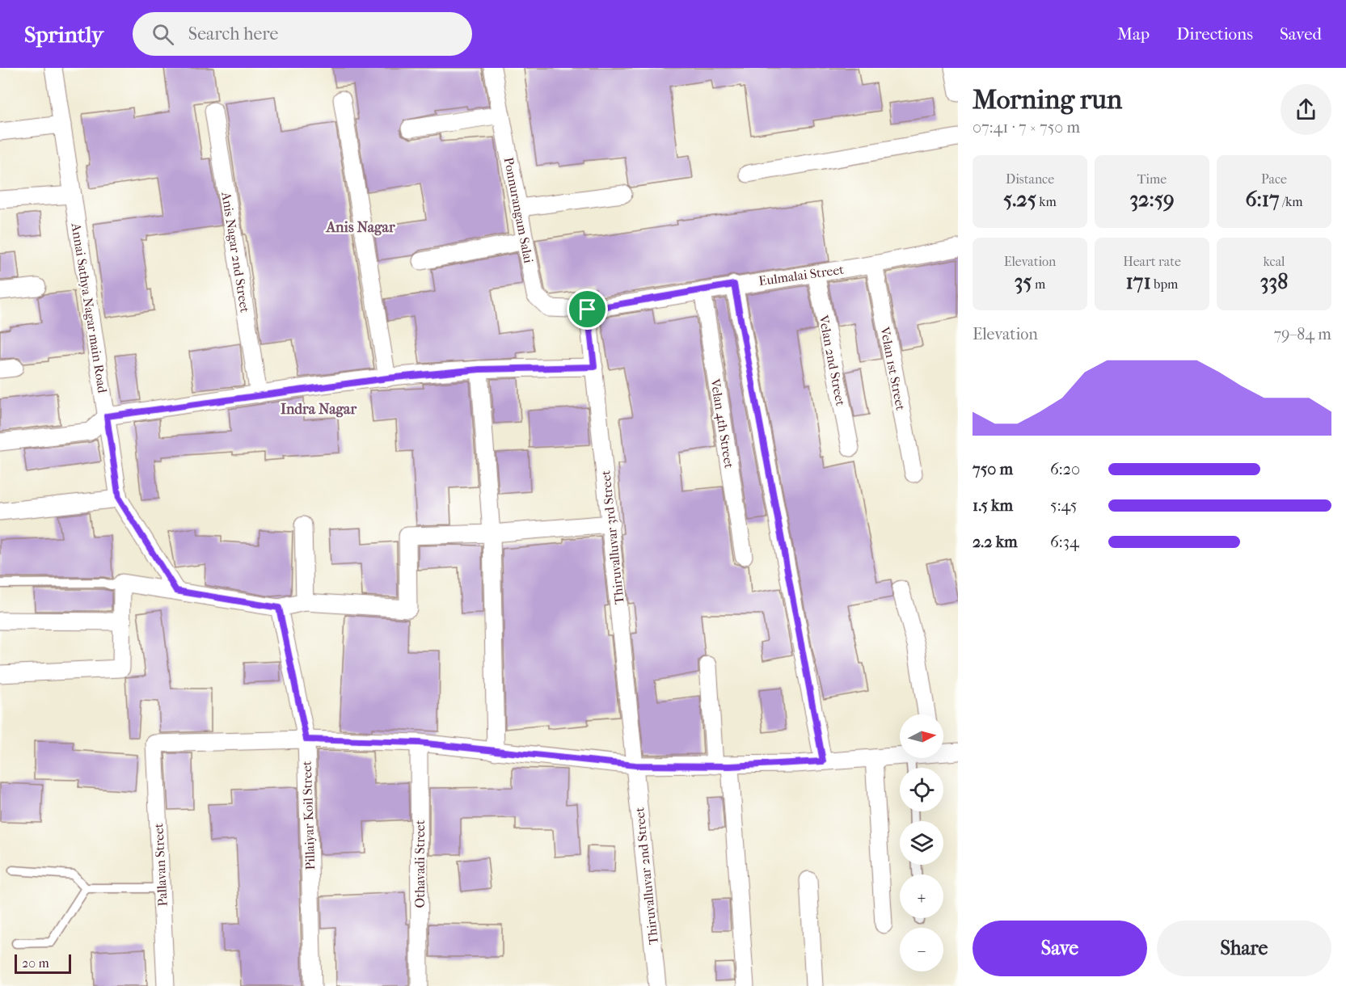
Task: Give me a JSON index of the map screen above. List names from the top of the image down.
{
  "streets": {
    "street": [
      "Ponnurangam Salai",
      "Anis Nagar 2nd Street",
      "Eulmalai Street",
      "Annai Sathya Nagar main Road",
      "Velan 2nd Street",
      "Velan 1st Street",
      "Velan 4th Street",
      "Thiruvalluvar 3rd Street",
      "Pillaiyar Koil Street",
      "Othavadi Street",
      "Pallavan Street",
      "Thiruvalluvar 2nd Street"
    ]
  },
  "crossings": [
    ["Ponnurangam Salai", "Eulmalai Street"],
    ["Ponnurangam Salai", "Thiruvalluvar 3rd Street"],
    ["Eulmalai Street", "Velan 2nd Street"],
    ["Eulmalai Street", "Velan 1st Street"],
    ["Eulmalai Street", "Velan 4th Street"],
    ["Eulmalai Street", "Thiruvalluvar 3rd Street"],
    ["Thiruvalluvar 3rd Street", "Thiruvalluvar 2nd Street"],
    ["Pillaiyar Koil Street", "Pallavan Street"]
  ],
  "districts": ["Anis Nagar", "Indra Nagar"],
  "scale_bar": "20 m",
  "north": "right",
  "page": {
    "header": "Sprintly",
    "search": "Search here",
    "nav": ["Map", "Directions", "Saved"],
    "heading": ["Morning run", "07:41 · 7 × 750 m"],
    "stats": [
      ["Distance", "5.25 km"],
      ["Time", "32:59"],
      ["Pace", "6:17 /km"],
      ["Elevation", "35 m"],
      ["Heart rate", "171 bpm"],
      ["kcal", "338"]
    ],
    "chart": ["Elevation", "79–84 m"],
    "list": [
      {
        "name": "750 m",
        "note": "6:20"
      },
      {
        "name": "1.5 km",
        "note": "5:45"
      },
      {
        "name": "2.2 km",
        "note": "6:34"
      }
    ],
    "map_buttons": ["+", "−"],
    "buttons": ["Save", "Share"],
    "scale": "20 m"
  }
}
